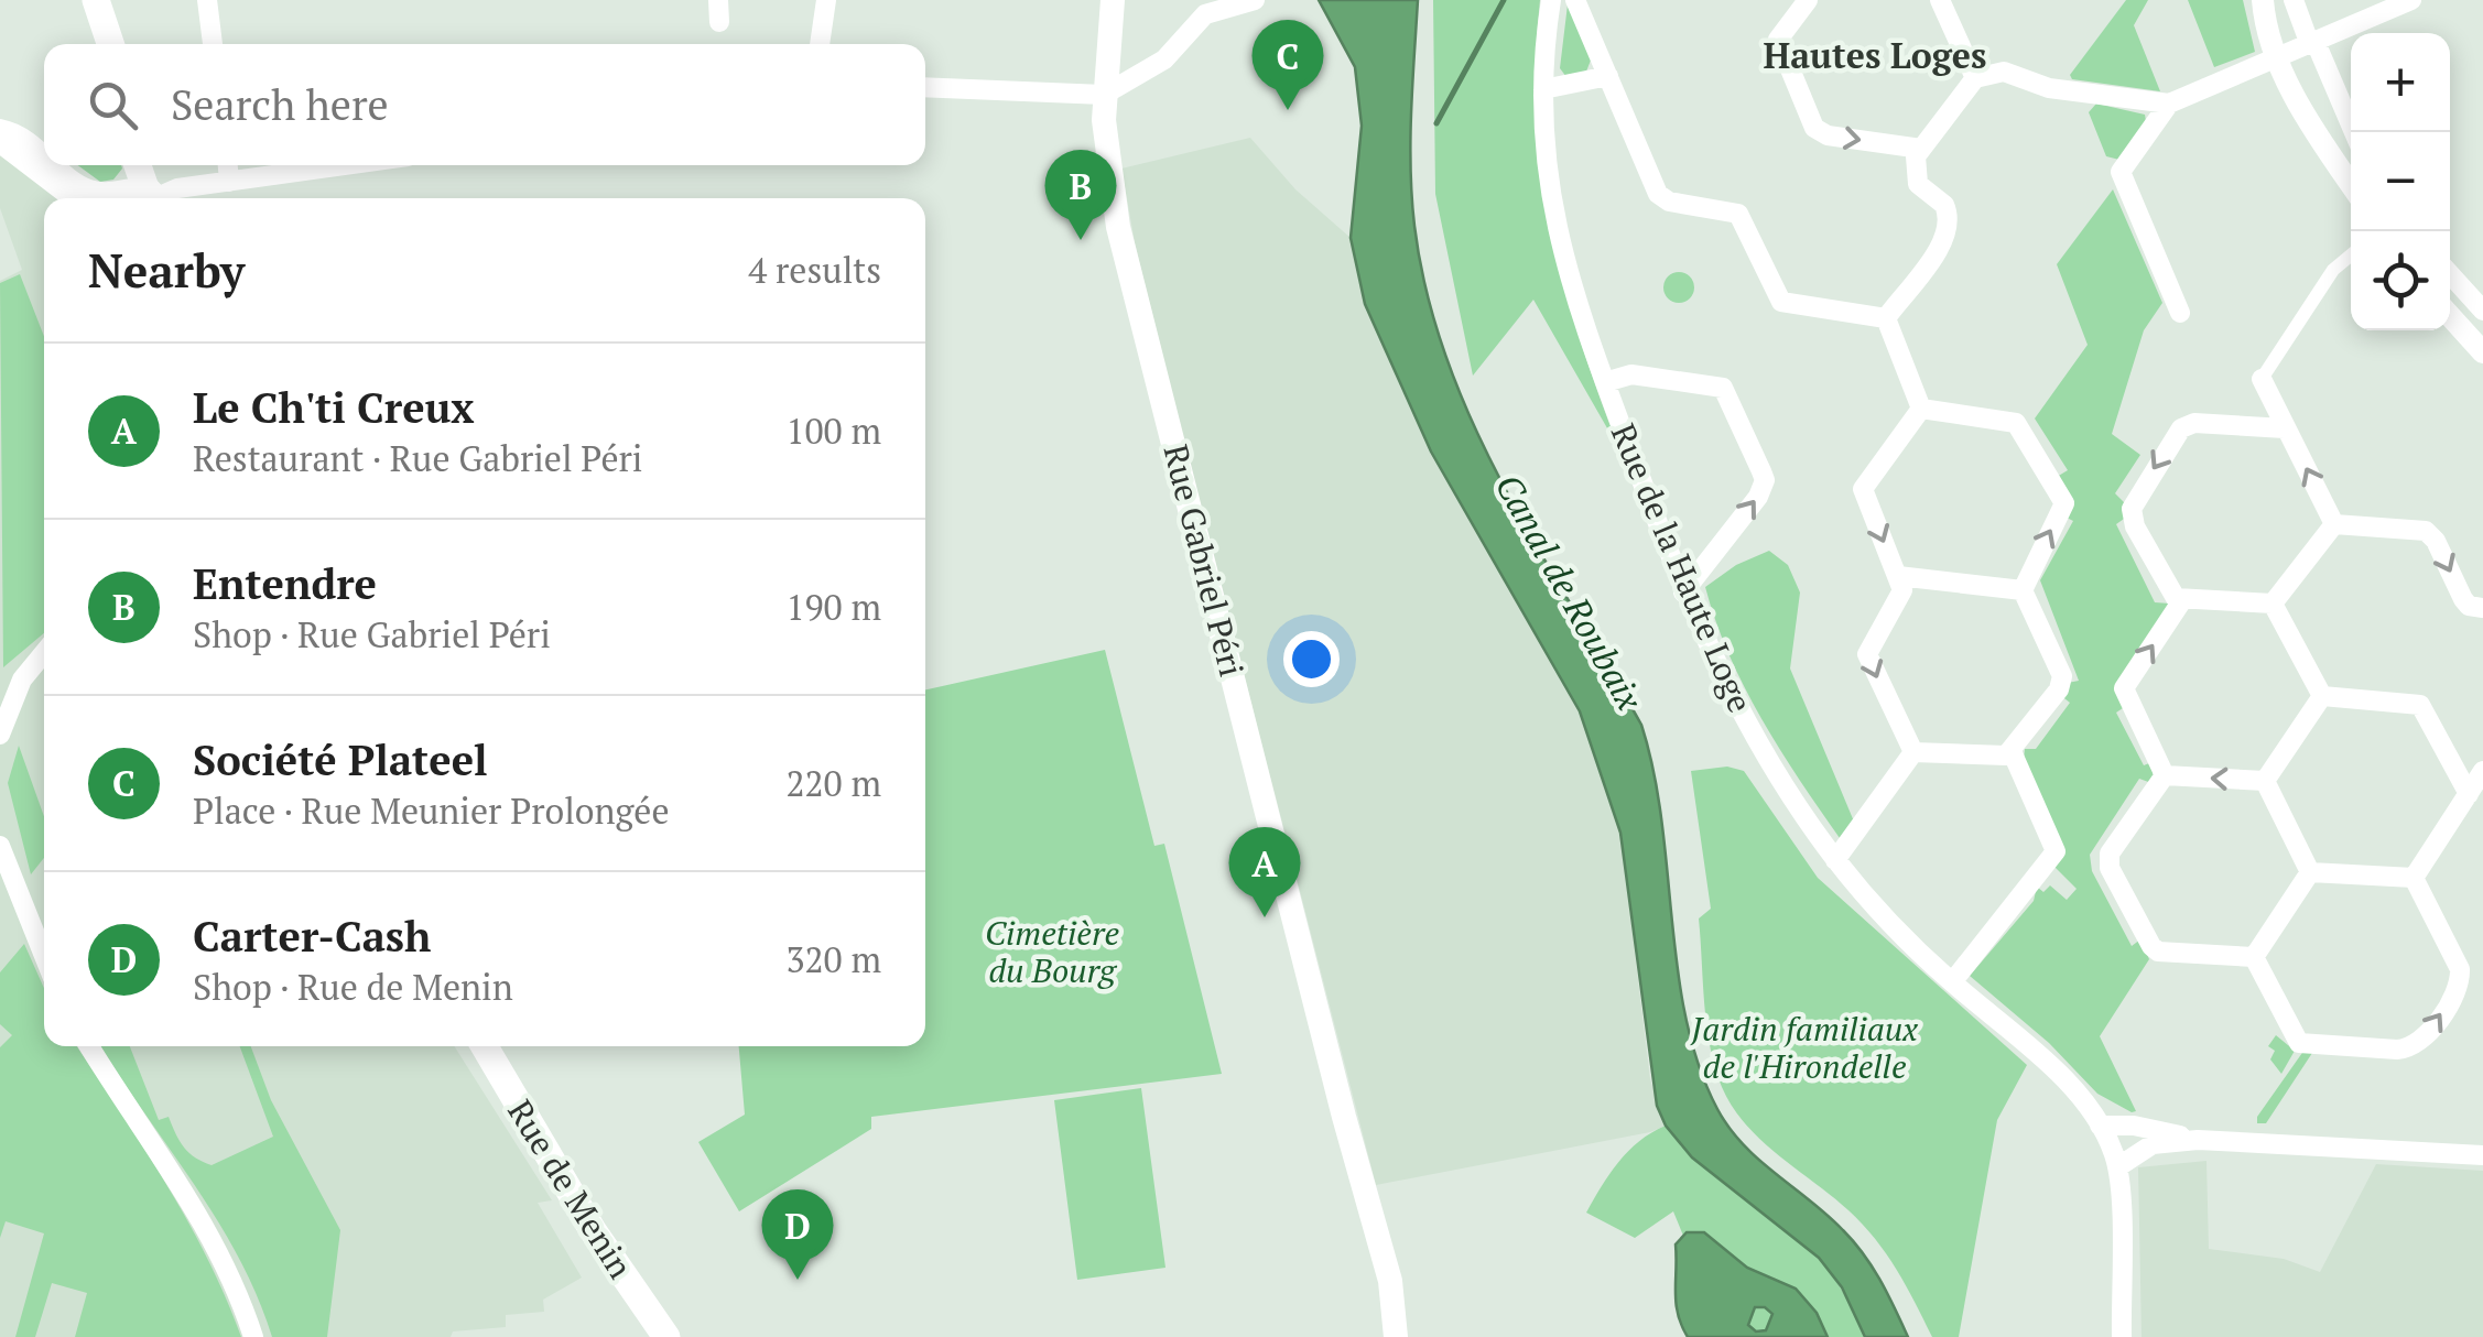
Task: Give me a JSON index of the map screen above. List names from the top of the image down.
{
  "streets": {
    "main road": ["Rue Gabriel Péri", "Rue de Menin"],
    "street": ["Rue de la Haute Loge"]
  },
  "districts": ["Hautes Loges"],
  "water": ["Canal de Roubaix"],
  "parks": ["Cimetière du Bourg", "Jardin familiaux de l'Hirondelle"],
  "page": {
    "pins": [
      "C",
      "B",
      "A",
      "D"
    ],
    "map_buttons": ["+", "−"],
    "search": "Search here",
    "heading": ["Nearby", "4 results"],
    "list": [
      {
        "mark": "A",
        "name": "Le Ch'ti Creux",
        "note": "Restaurant · Rue Gabriel Péri",
        "value": "100 m"
      },
      {
        "mark": "B",
        "name": "Entendre",
        "note": "Shop · Rue Gabriel Péri",
        "value": "190 m"
      },
      {
        "mark": "C",
        "name": "Société Plateel",
        "note": "Place · Rue Meunier Prolongée",
        "value": "220 m"
      },
      {
        "mark": "D",
        "name": "Carter-Cash",
        "note": "Shop · Rue de Menin",
        "value": "320 m"
      }
    ]
  }
}
